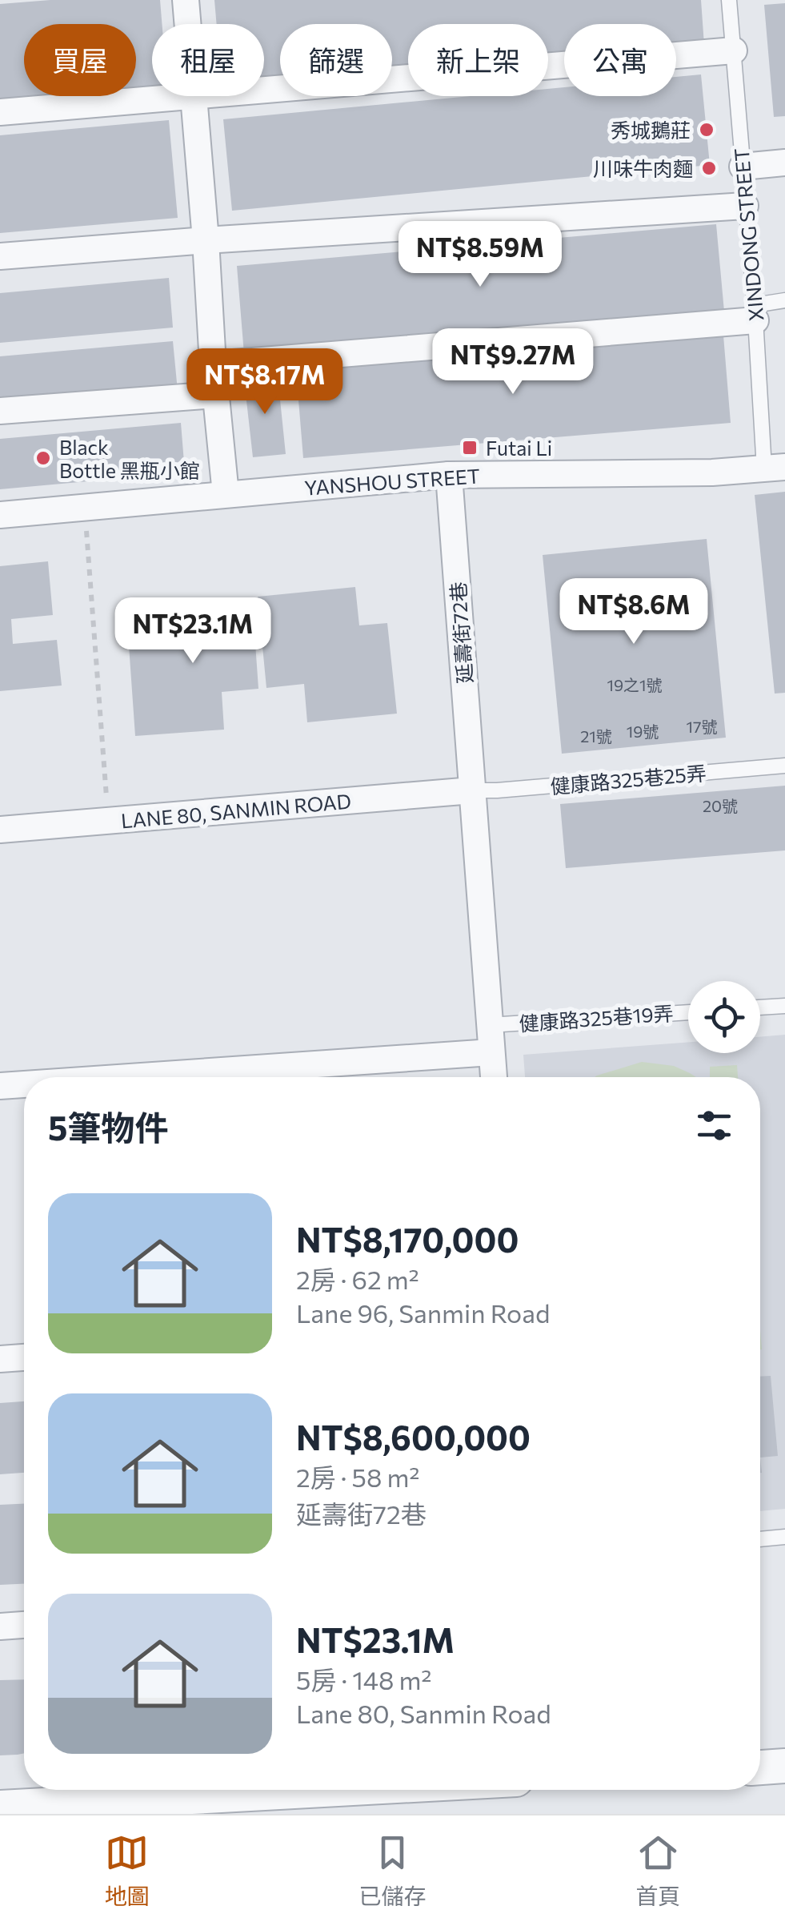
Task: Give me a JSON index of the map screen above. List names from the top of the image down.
{
  "streets": {
    "street": ["YANSHOU STREET", "延壽街72巷", "LANE 80, SANMIN ROAD"],
    "lane": ["XINDONG STREET", "健康路325巷25弄", "健康路325巷19弄"]
  },
  "crossings": [
    ["XINDONG STREET", "YANSHOU STREET"],
    ["YANSHOU STREET", "延壽街72巷"],
    ["延壽街72巷", "健康路325巷25弄"],
    ["延壽街72巷", "LANE 80, SANMIN ROAD"],
    ["延壽街72巷", "健康路325巷19弄"],
    ["健康路325巷25弄", "LANE 80, SANMIN ROAD"]
  ],
  "places": {
    "other": ["秀城鵝莊", "川味牛肉麵", "Black Bottle 黑瓶小館"],
    "transit": ["Futai Li"]
  },
  "house_numbers": [
    "19之1號",
    "17號",
    "19號",
    "21號",
    "20號"
  ],
  "page": {
    "chip": [
      "買屋",
      "租屋",
      "篩選",
      "新上架",
      "公寓"
    ],
    "price": [
      "NT$8.59M",
      "NT$9.27M",
      "NT$8.17M",
      "NT$8.6M",
      "NT$23.1M"
    ],
    "heading": "5筆物件",
    "list": [
      {
        "name": "NT$8,170,000",
        "note": "2房 · 62 m² · Lane 96, Sanmin Road"
      },
      {
        "name": "NT$8,600,000",
        "note": "2房 · 58 m² · 延壽街72巷"
      },
      {
        "name": "NT$23.1M",
        "note": "5房 · 148 m² · Lane 80, Sanmin Road"
      }
    ],
    "tabs": ["地圖", "已儲存", "首頁"]
  }
}
